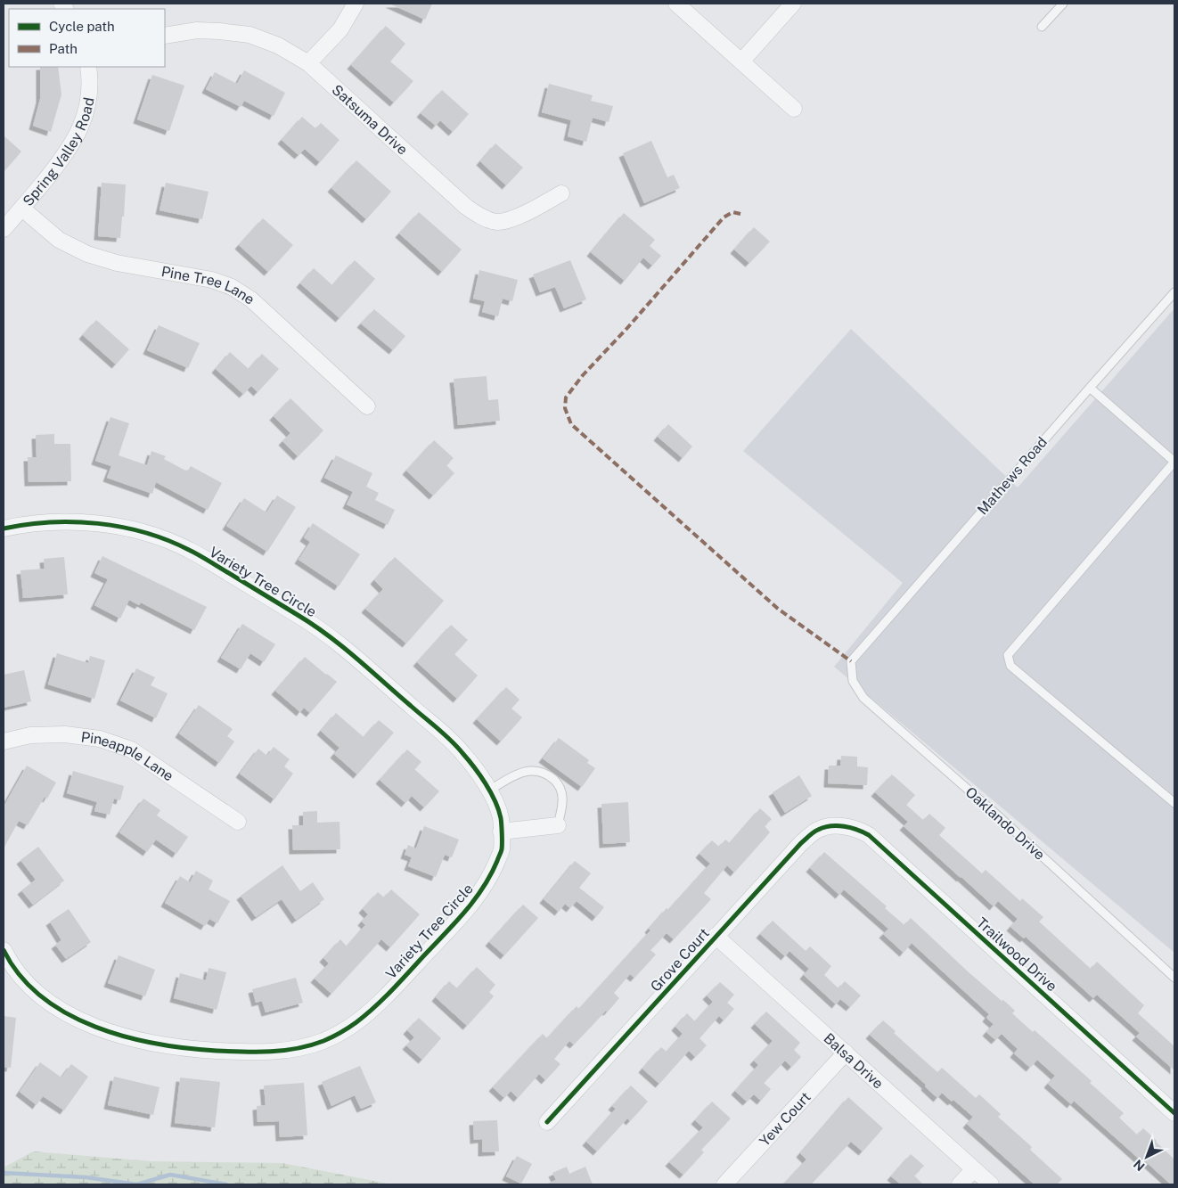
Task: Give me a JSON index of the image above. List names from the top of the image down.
{
  "streets": {
    "street": [
      "Satsuma Drive",
      "Spring Valley Road",
      "Pine Tree Lane",
      "Variety Tree Circle",
      "Pineapple Lane",
      "Trailwood Drive",
      "Grove Court",
      "Balsa Drive",
      "Yew Court"
    ],
    "lane": ["Mathews Road", "Oaklando Drive"]
  },
  "crossings": [
    ["Spring Valley Road", "Pine Tree Lane"],
    ["Mathews Road", "Oaklando Drive"],
    ["Trailwood Drive", "Grove Court"],
    ["Grove Court", "Balsa Drive"],
    ["Balsa Drive", "Yew Court"]
  ],
  "legend": ["Cycle path", "Path"],
  "north": "bottom left"
}
